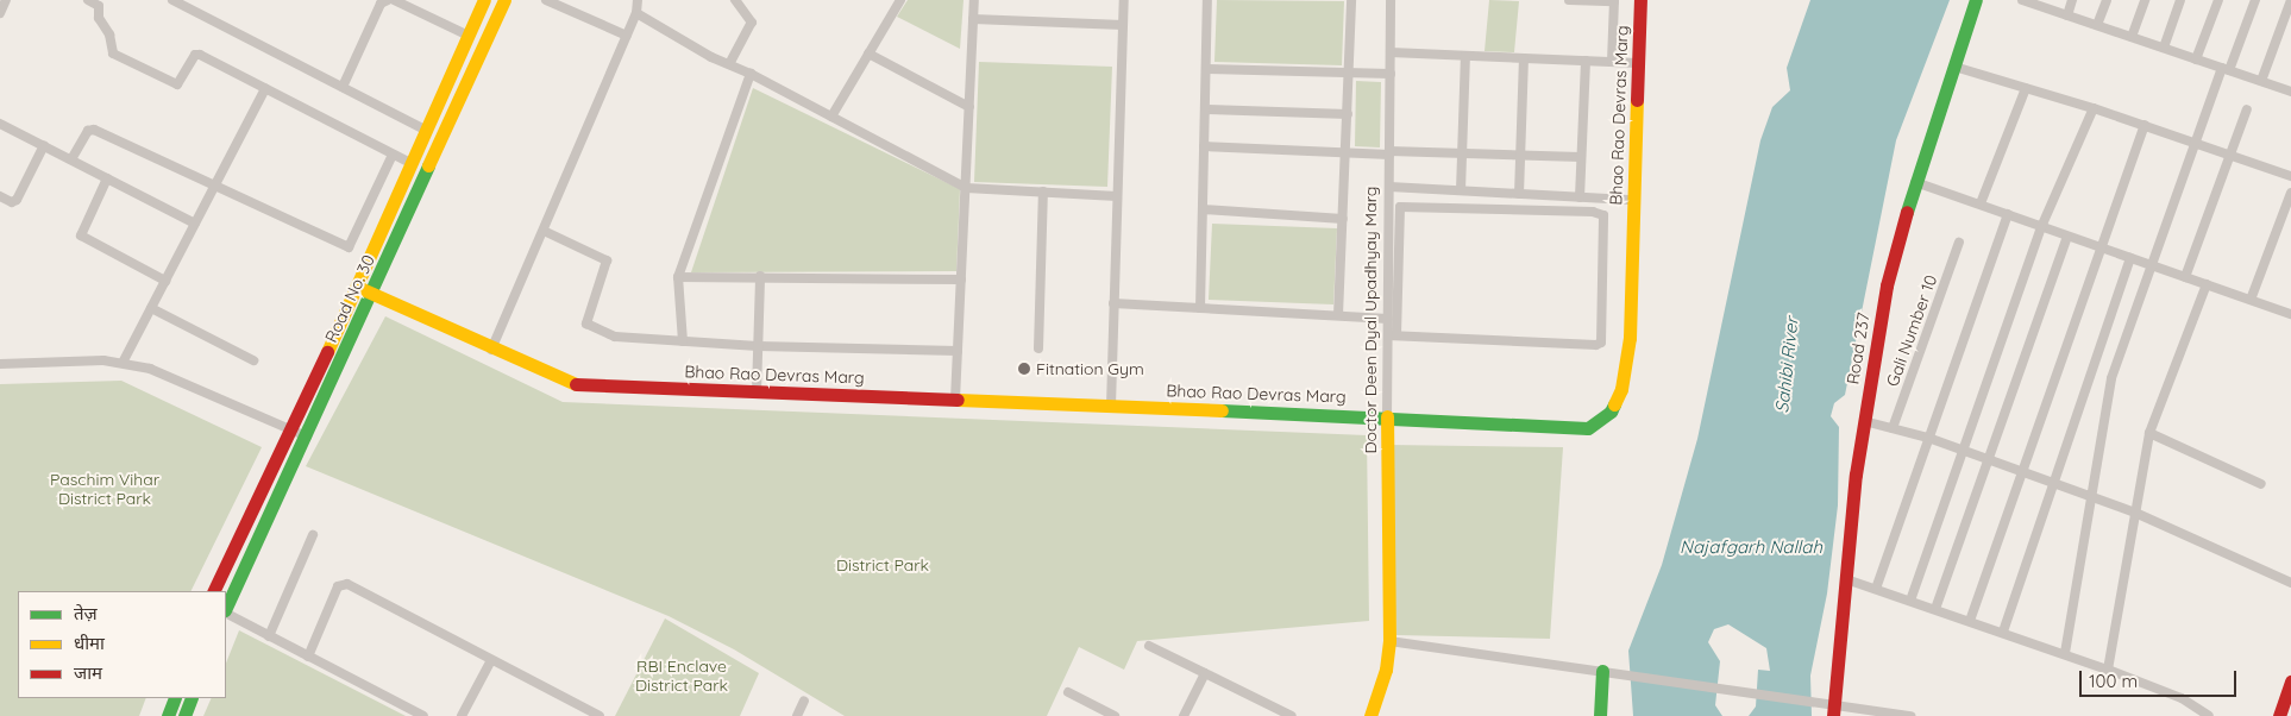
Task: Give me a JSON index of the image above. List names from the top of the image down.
{
  "streets": {
    "street": [
      "Bhao Rao Devras Marg",
      "Road No. 30",
      "Doctor Deen Dyal Upadhyay Marg",
      "Gali Number 10",
      "Road 237"
    ]
  },
  "crossings": [
    ["Bhao Rao Devras Marg", "Road No. 30"],
    ["Bhao Rao Devras Marg", "Doctor Deen Dyal Upadhyay Marg"]
  ],
  "water": ["Sahibi River", "Najafgarh Nallah"],
  "parks": ["Paschim Vihar District Park", "District Park", "RBI Enclave District Park"],
  "places": ["Fitnation Gym"],
  "legend": ["तेज़", "धीमा", "जाम"],
  "scale_bar": "100 m"
}
